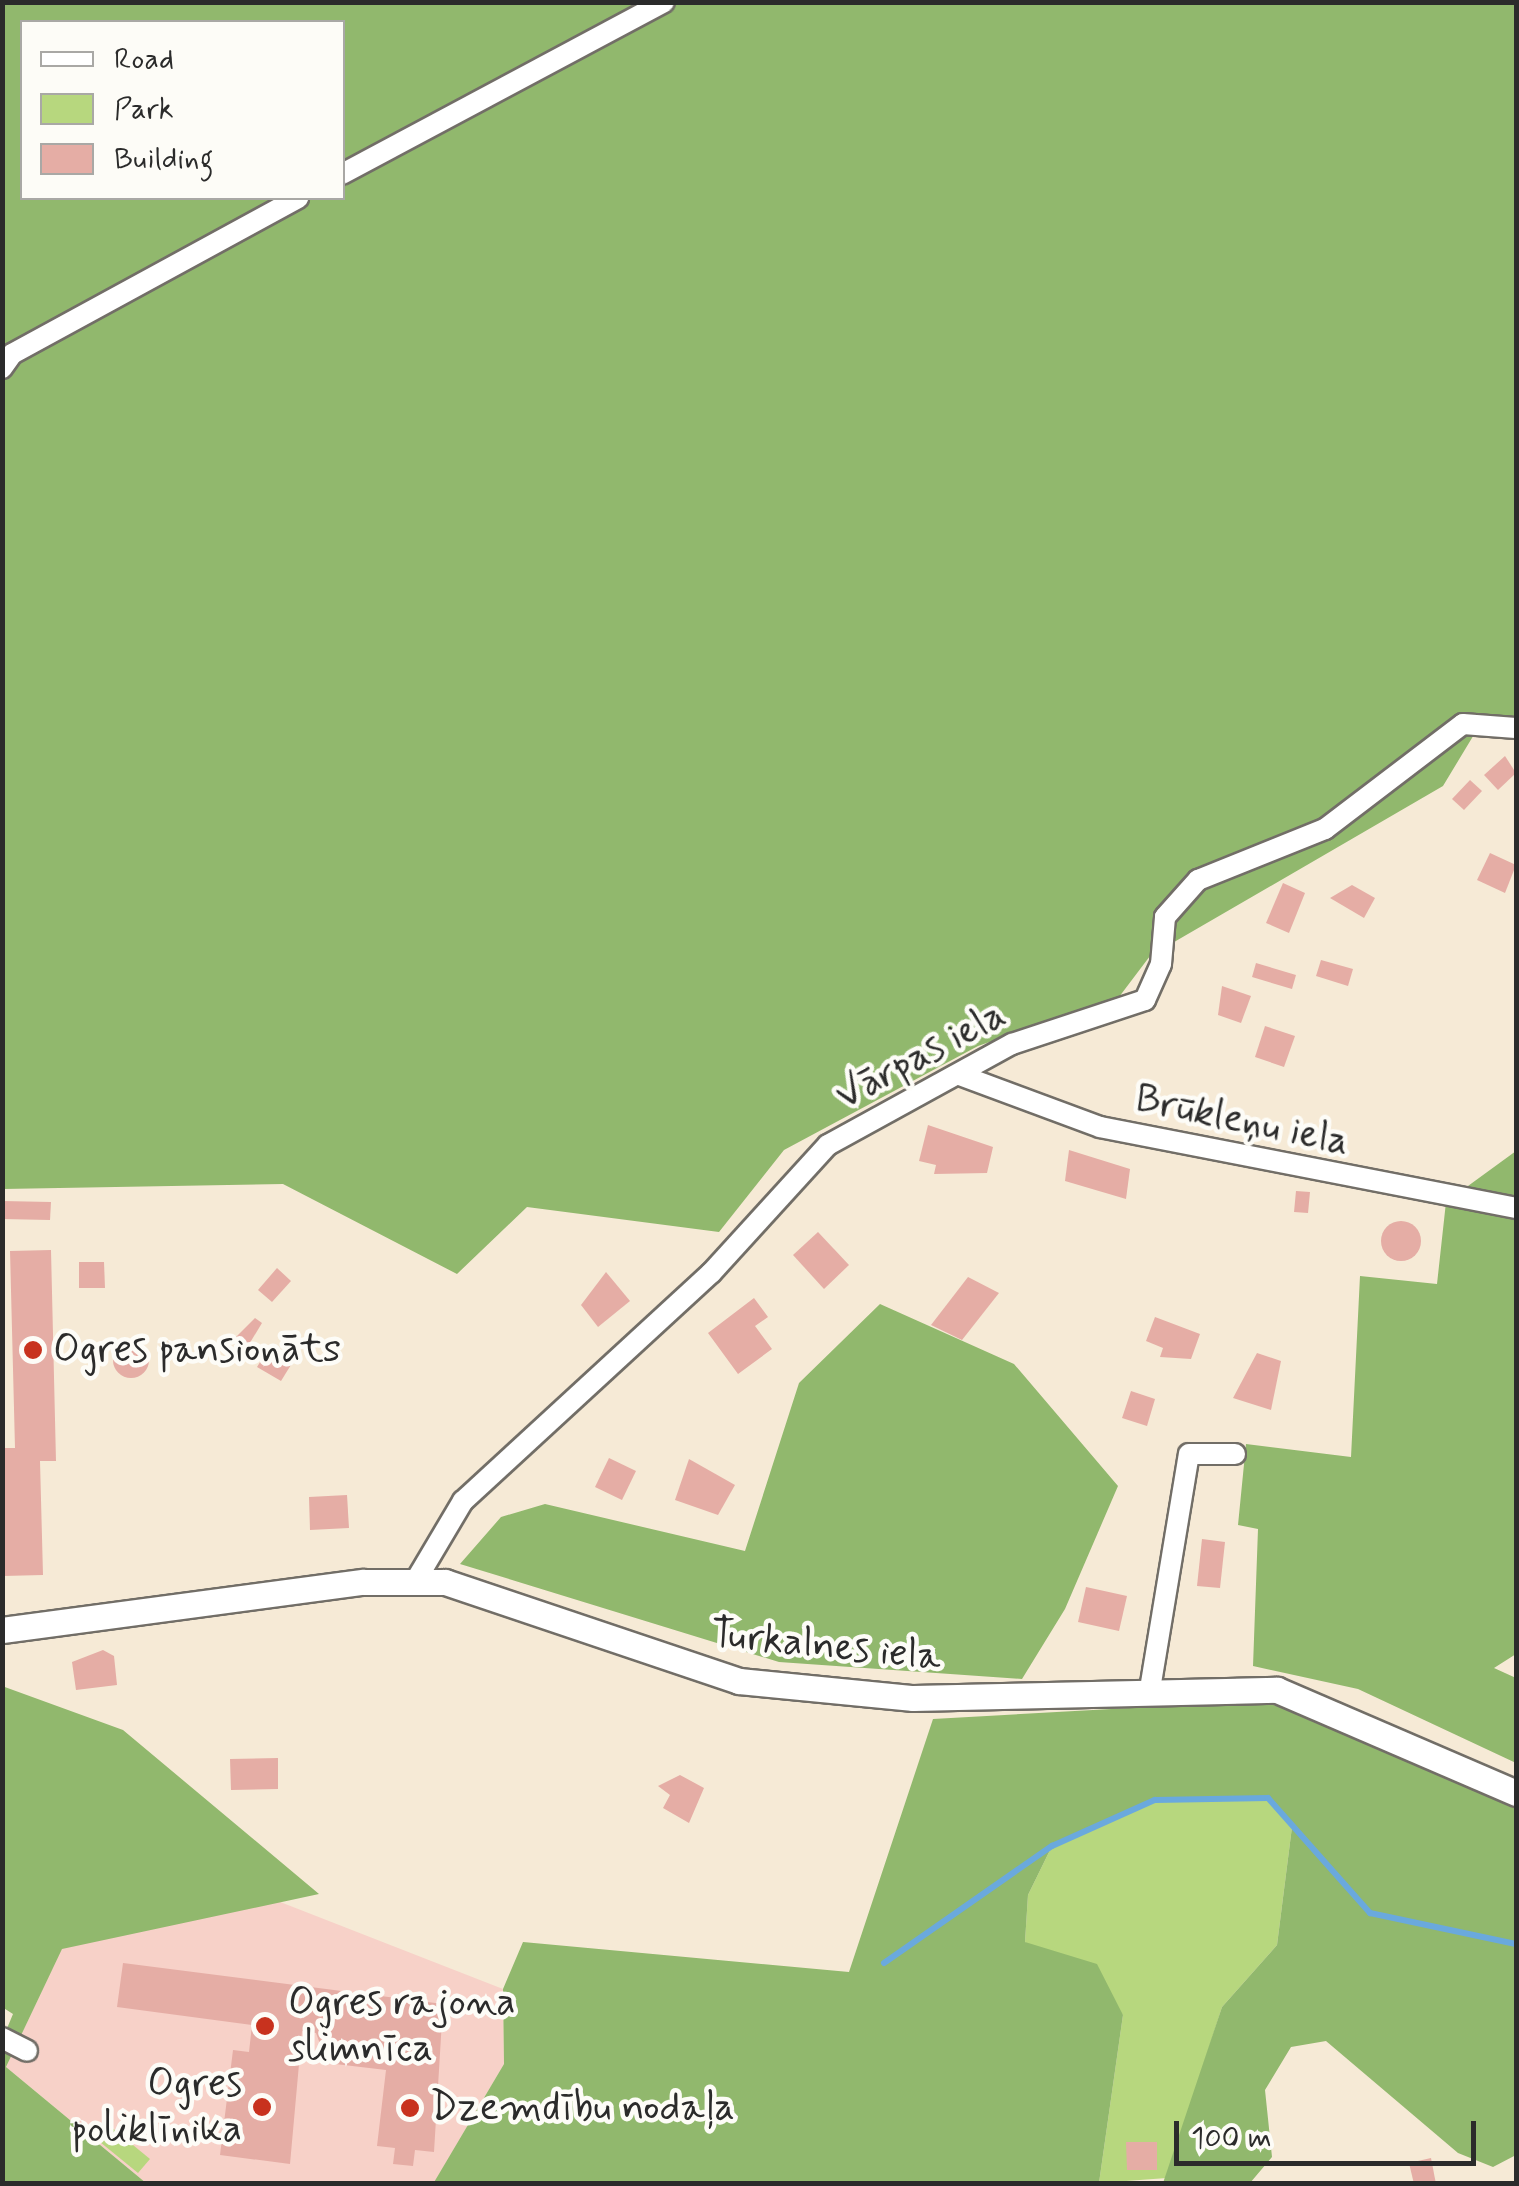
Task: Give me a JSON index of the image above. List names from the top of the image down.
{
  "streets": {
    "main road": ["Turkalnes iela"],
    "street": ["Vārpas iela", "Brūkleņu iela"]
  },
  "crossings": [
    ["Vārpas iela", "Brūkleņu iela"],
    ["Vārpas iela", "Turkalnes iela"]
  ],
  "places": [
    "Ogres pansionāts",
    "Ogres rajona slimnīca",
    "Ogres poliklīnika",
    "Dzemdību nodaļa"
  ],
  "legend": ["Road", "Park", "Building"],
  "scale_bar": "100 m"
}
